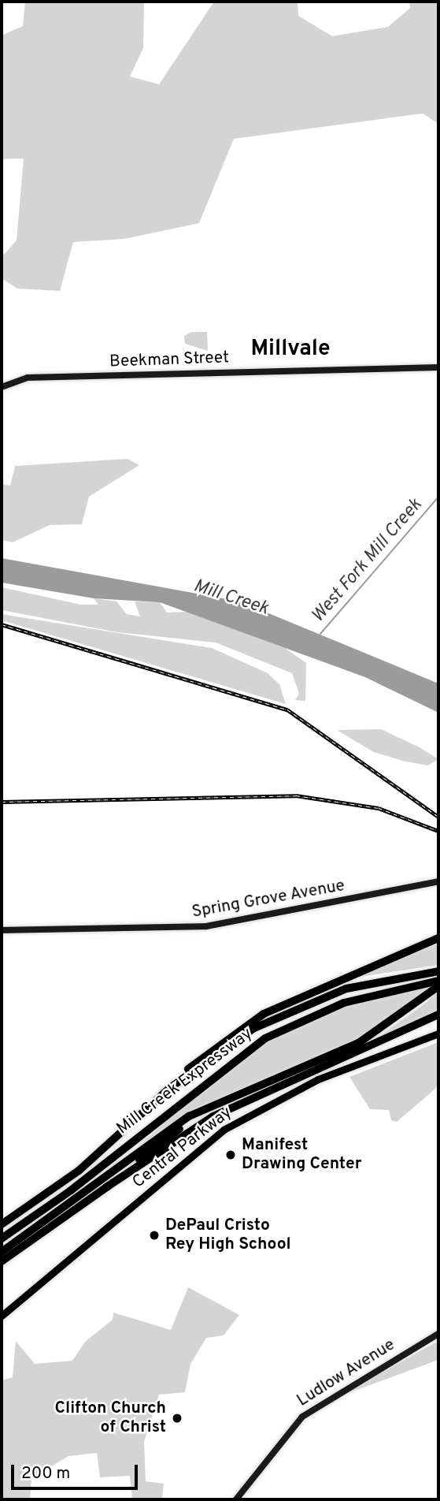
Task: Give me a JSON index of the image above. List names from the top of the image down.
{
  "streets": {
    "highway": ["Mill Creek Expressway"],
    "main road": [
      "Beekman Street",
      "Spring Grove Avenue",
      "Central Parkway",
      "Ludlow Avenue"
    ]
  },
  "districts": ["Millvale"],
  "water": ["West Fork Mill Creek", "Mill Creek"],
  "places": ["Manifest Drawing Center", "DePaul Cristo Rey High School", "Clifton Church of Christ"],
  "scale_bar": "200 m"
}
